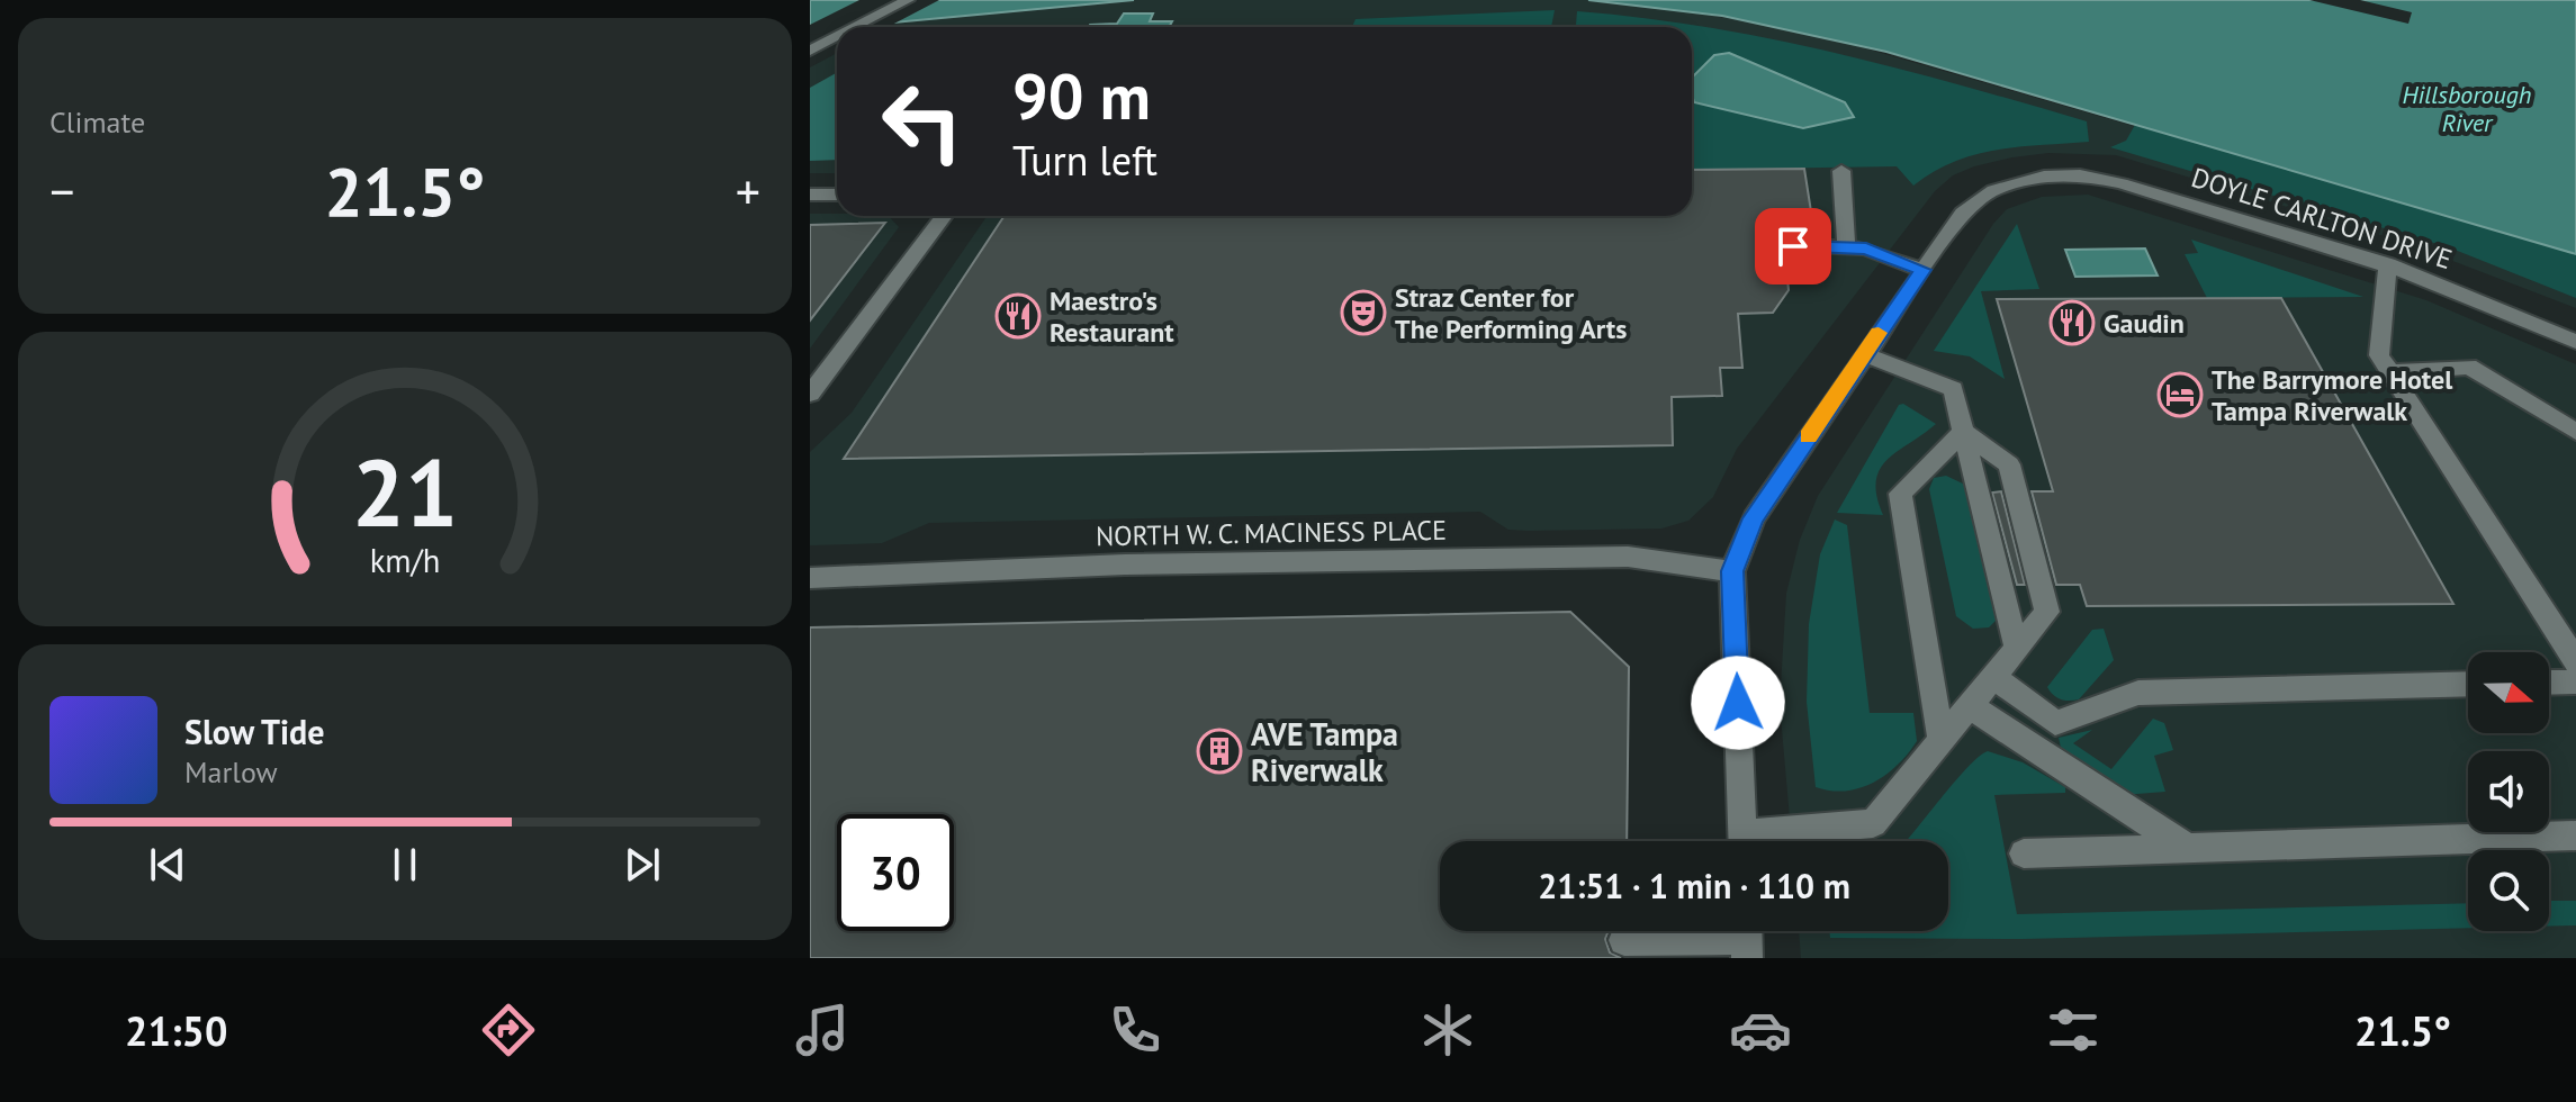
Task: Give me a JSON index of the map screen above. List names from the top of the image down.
{
  "streets": {
    "street": ["DOYLE CARLTON DRIVE", "NORTH W. C. MACINESS PLACE"]
  },
  "crossings": [
    ["DOYLE CARLTON DRIVE", "NORTH W. C. MACINESS PLACE"]
  ],
  "water": ["Hillsborough River"],
  "places": {
    "theatre": ["Straz Center for The Performing Arts"],
    "restaurant": ["Maestro's Restaurant", "Gaudin"],
    "hotel": ["The Barrymore Hotel Tampa Riverwalk"],
    "building": ["AVE Tampa Riverwalk"]
  },
  "north": "right",
  "page": {
    "tile": "Climate",
    "turn": ["90 m", "Turn left"],
    "heat": ["−", "21.5°", "+"],
    "song": ["Slow Tide", "Marlow"],
    "limit": "30",
    "trip": "21:51 · 1 min · 110 m",
    "tabs": ["21:50", "21.5°"],
    "gauge": ["21", "km/h"]
  }
}
